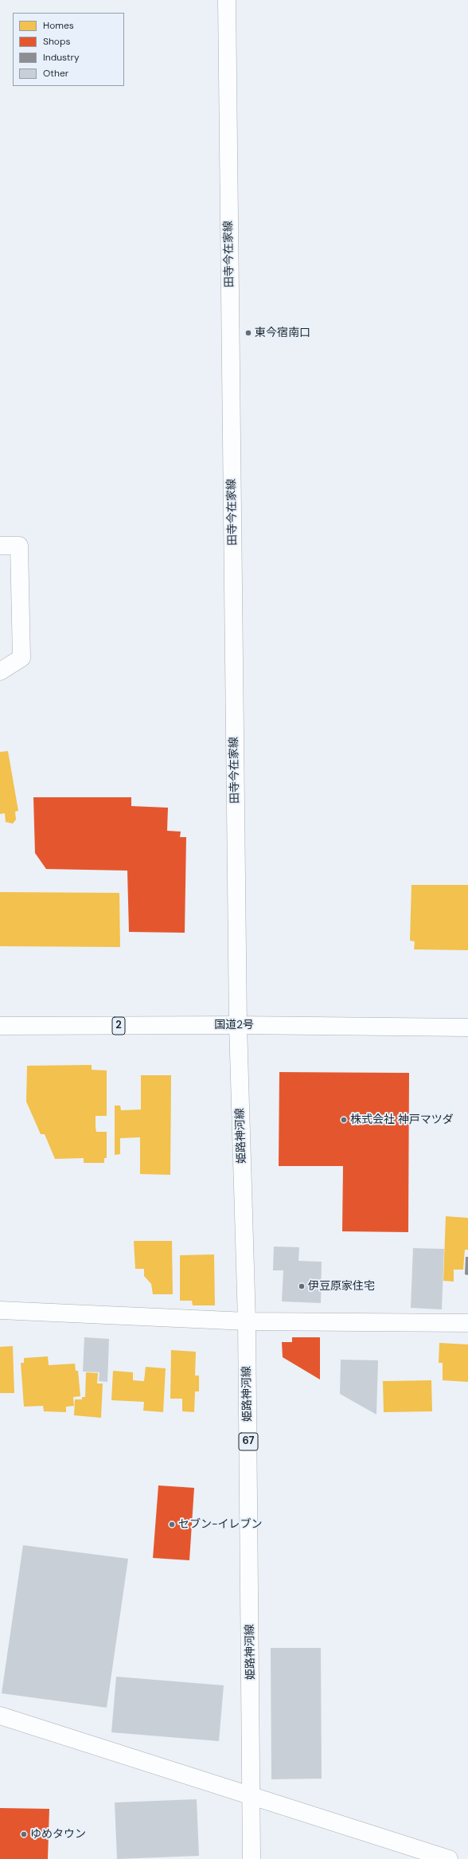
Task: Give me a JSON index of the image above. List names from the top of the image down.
{
  "streets": {
    "main road": [
      "田寺今在家線",
      "国道2号",
      "2",
      "姫路神河線",
      "67"
    ]
  },
  "crossings": [
    ["田寺今在家線", "国道2号"],
    ["田寺今在家線", "姫路神河線"],
    ["国道2号", "姫路神河線"]
  ],
  "places": [
    "東今宿南口",
    "株式会社 神戸マツダ",
    "伊豆原家住宅",
    "セブン-イレブン",
    "ゆめタウン"
  ],
  "legend": [
    "Homes",
    "Shops",
    "Industry",
    "Other"
  ]
}
